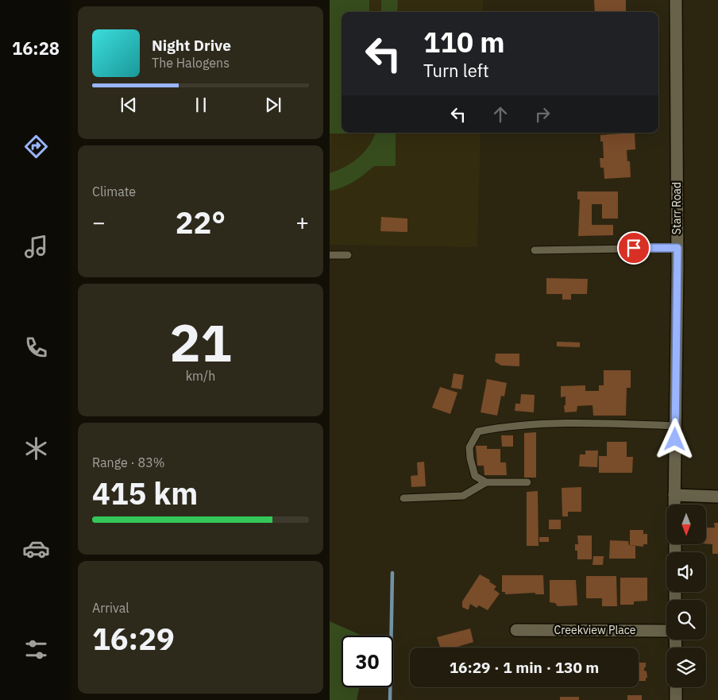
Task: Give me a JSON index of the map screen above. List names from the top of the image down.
{
  "streets": {
    "street": ["Starr Road", "Creekview Place"]
  },
  "north": "bottom",
  "page": {
    "tabs": "16:28",
    "turn": ["110 m", "Turn left"],
    "song": ["Night Drive", "The Halogens"],
    "tile": [
      "Climate",
      ["21", "km/h"],
      ["Range · 83%", "415 km"],
      ["Arrival", "16:29"]
    ],
    "heat": ["−", "22°", "+"],
    "limit": "30",
    "trip": "16:29 · 1 min · 130 m"
  }
}
